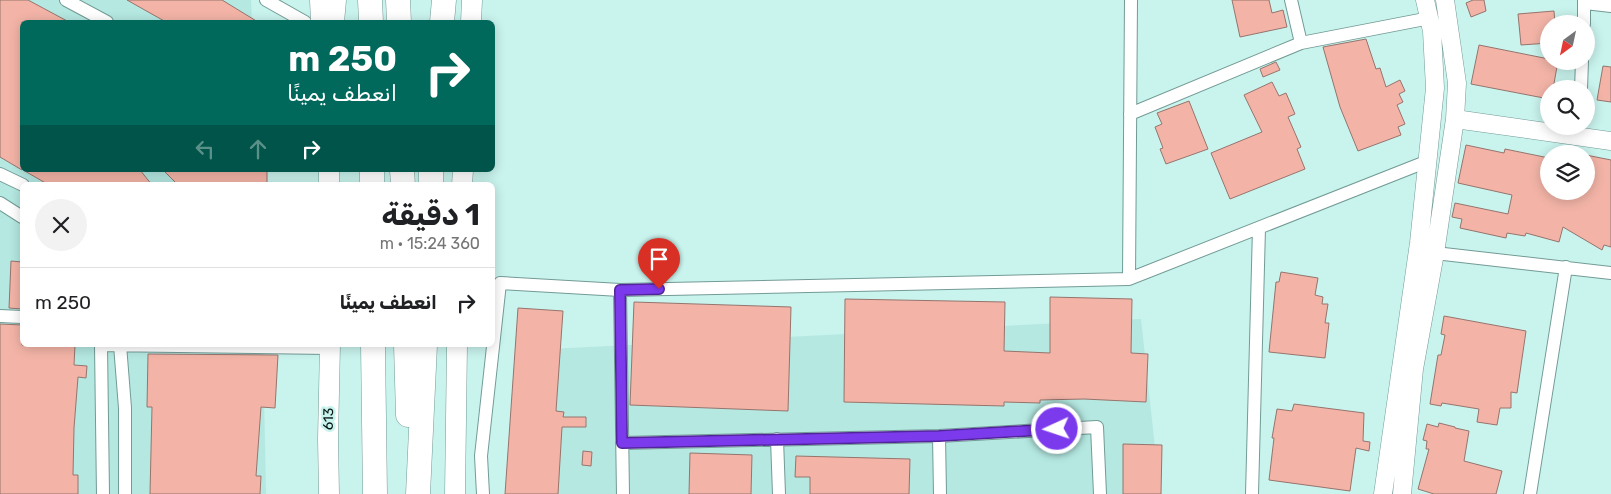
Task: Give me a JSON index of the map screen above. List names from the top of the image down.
{
  "streets": {
    "main road": ["613"]
  },
  "north": "bottom left",
  "page": {
    "turn": ["250 m", "انعطف يمينًا"],
    "heading": ["1 دقيقة", "360 m · 15:24"],
    "list": [
      {
        "name": "انعطف يمينًا",
        "value": "250 m"
      }
    ]
  }
}
